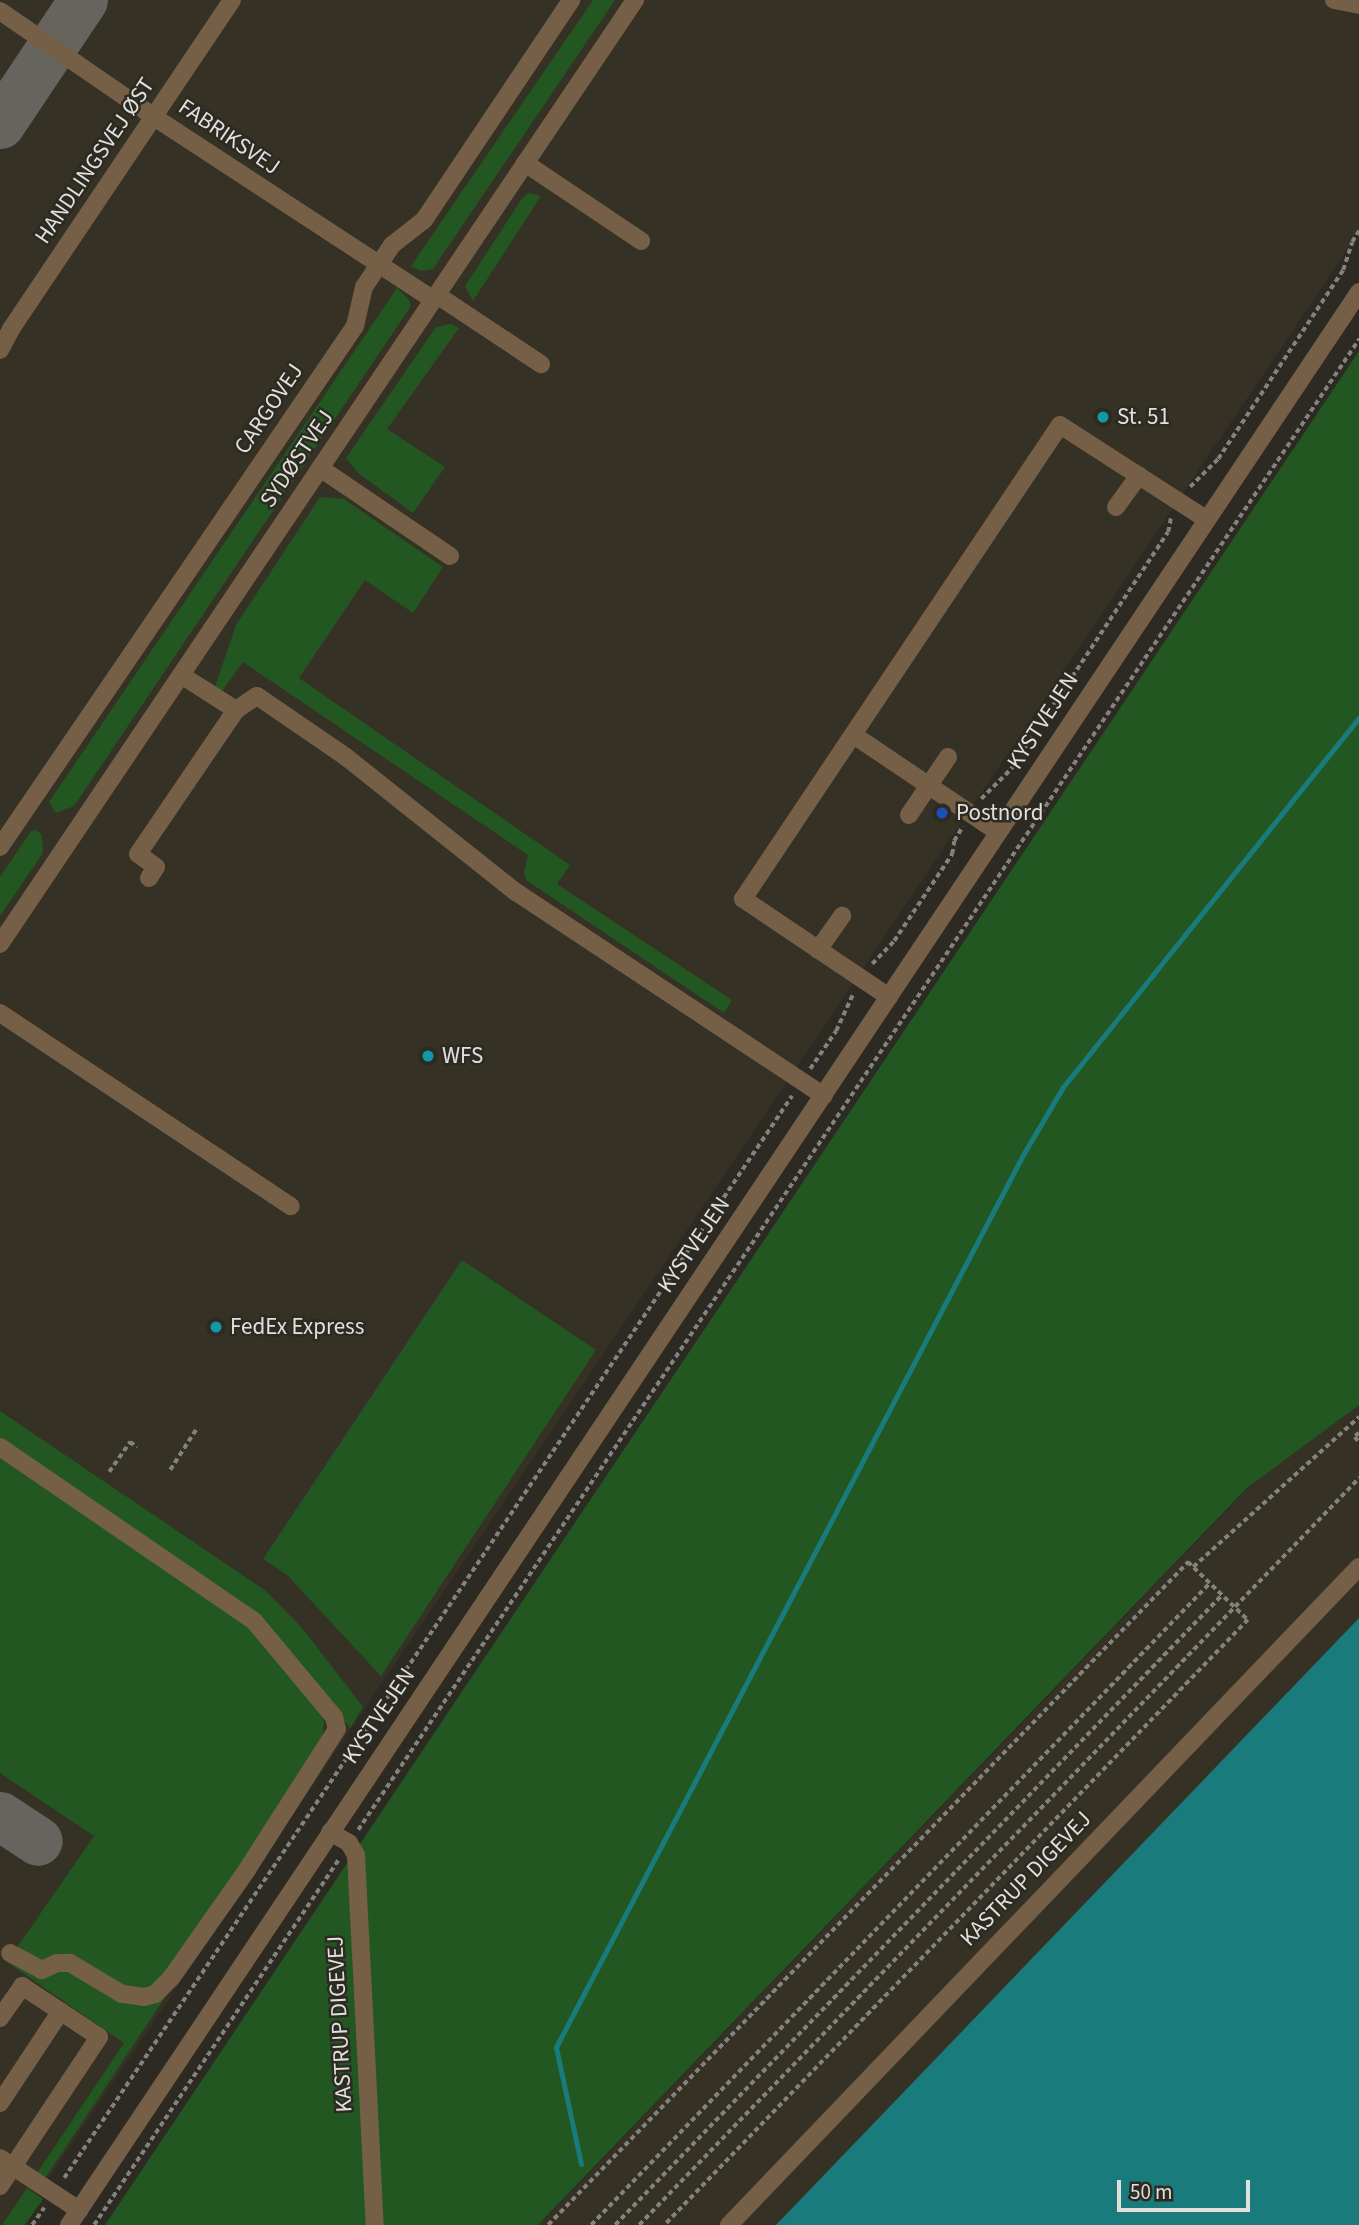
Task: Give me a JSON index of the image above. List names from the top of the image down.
{
  "streets": {
    "street": [
      "FABRIKSVEJ",
      "HANDLINGSVEJ ØST",
      "CARGOVEJ",
      "SYDØSTVEJ",
      "KYSTVEJEN",
      "KASTRUP DIGEVEJ"
    ]
  },
  "crossings": [
    ["FABRIKSVEJ", "HANDLINGSVEJ ØST"],
    ["FABRIKSVEJ", "CARGOVEJ"],
    ["FABRIKSVEJ", "SYDØSTVEJ"]
  ],
  "places": [
    "St. 51",
    "Postnord",
    "WFS",
    "FedEx Express"
  ],
  "scale_bar": "50 m"
}
